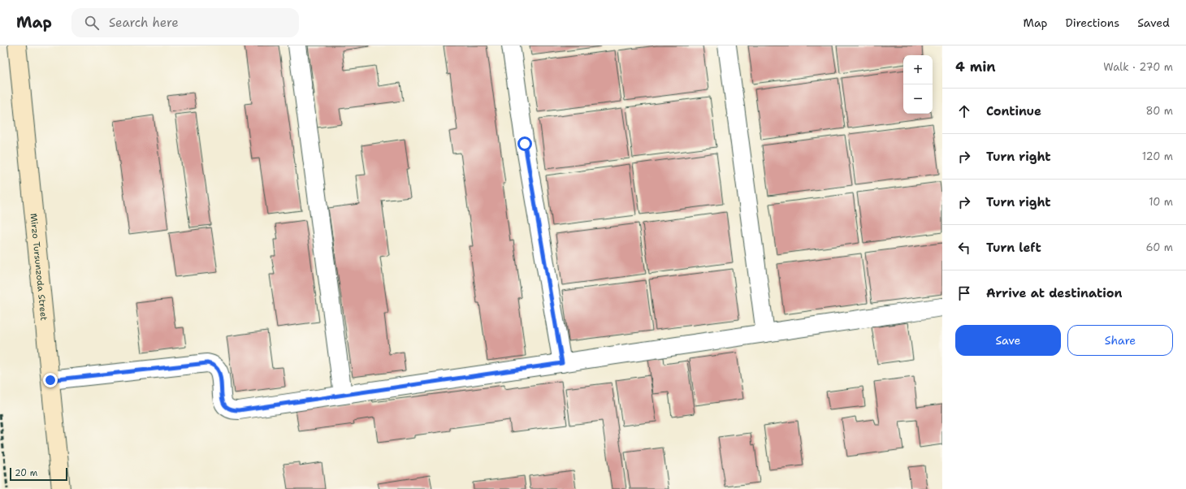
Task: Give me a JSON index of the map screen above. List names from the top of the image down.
{
  "streets": {
    "main road": ["Mirzo Tursunzoda Street"]
  },
  "scale_bar": "20 m",
  "page": {
    "header": "Map",
    "search": "Search here",
    "nav": ["Map", "Directions", "Saved"],
    "heading": ["4 min", "Walk · 270 m"],
    "map_buttons": ["+", "−"],
    "list": [
      ["Continue", "80 m"],
      ["Turn right", "120 m"],
      ["Turn right", "10 m"],
      ["Turn left", "60 m"],
      "Arrive at destination"
    ],
    "buttons": ["Save", "Share"],
    "scale": "20 m"
  }
}
